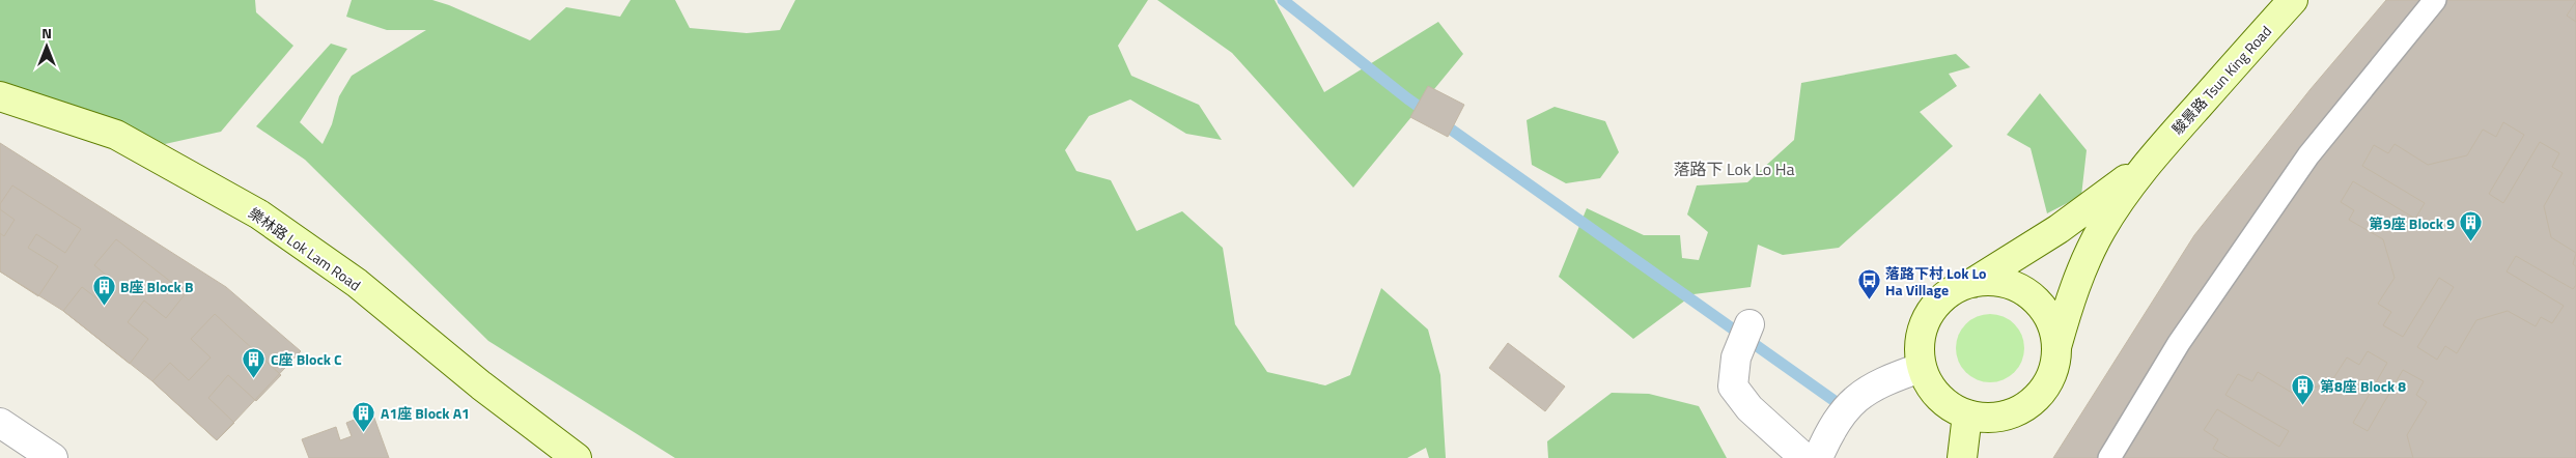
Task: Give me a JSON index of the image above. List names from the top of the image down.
{
  "streets": {
    "street": ["駿景路 Tsun King Road", "樂林路 Lok Lam Road"]
  },
  "districts": ["落路下 Lok Lo Ha"],
  "places": {
    "building": [
      "第9座 Block 9",
      "B座 Block B",
      "C座 Block C",
      "第8座 Block 8",
      "A1座 Block A1"
    ],
    "bus stop": ["落路下村 Lok Lo Ha Village"]
  },
  "north": "top"
}
